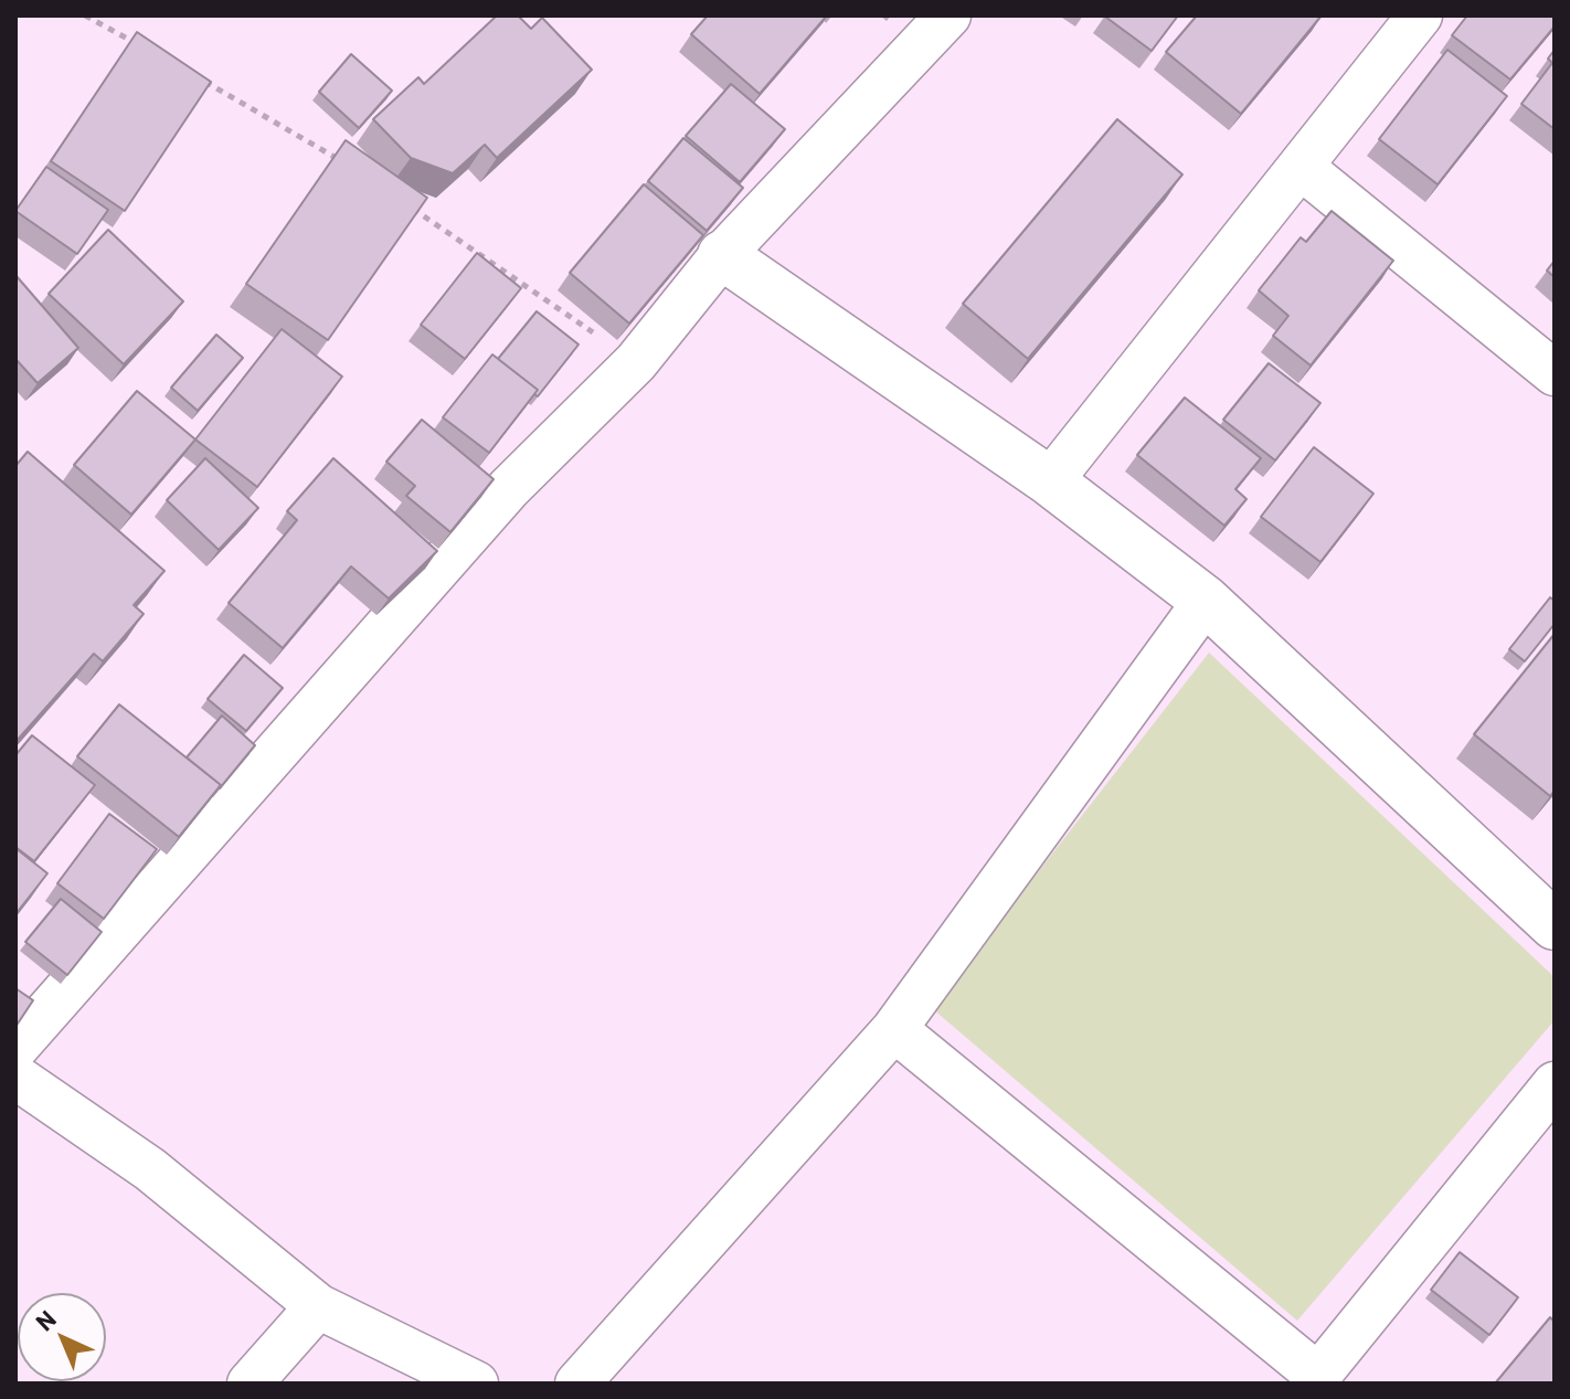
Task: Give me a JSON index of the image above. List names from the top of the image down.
{
  "north": "top left"
}
